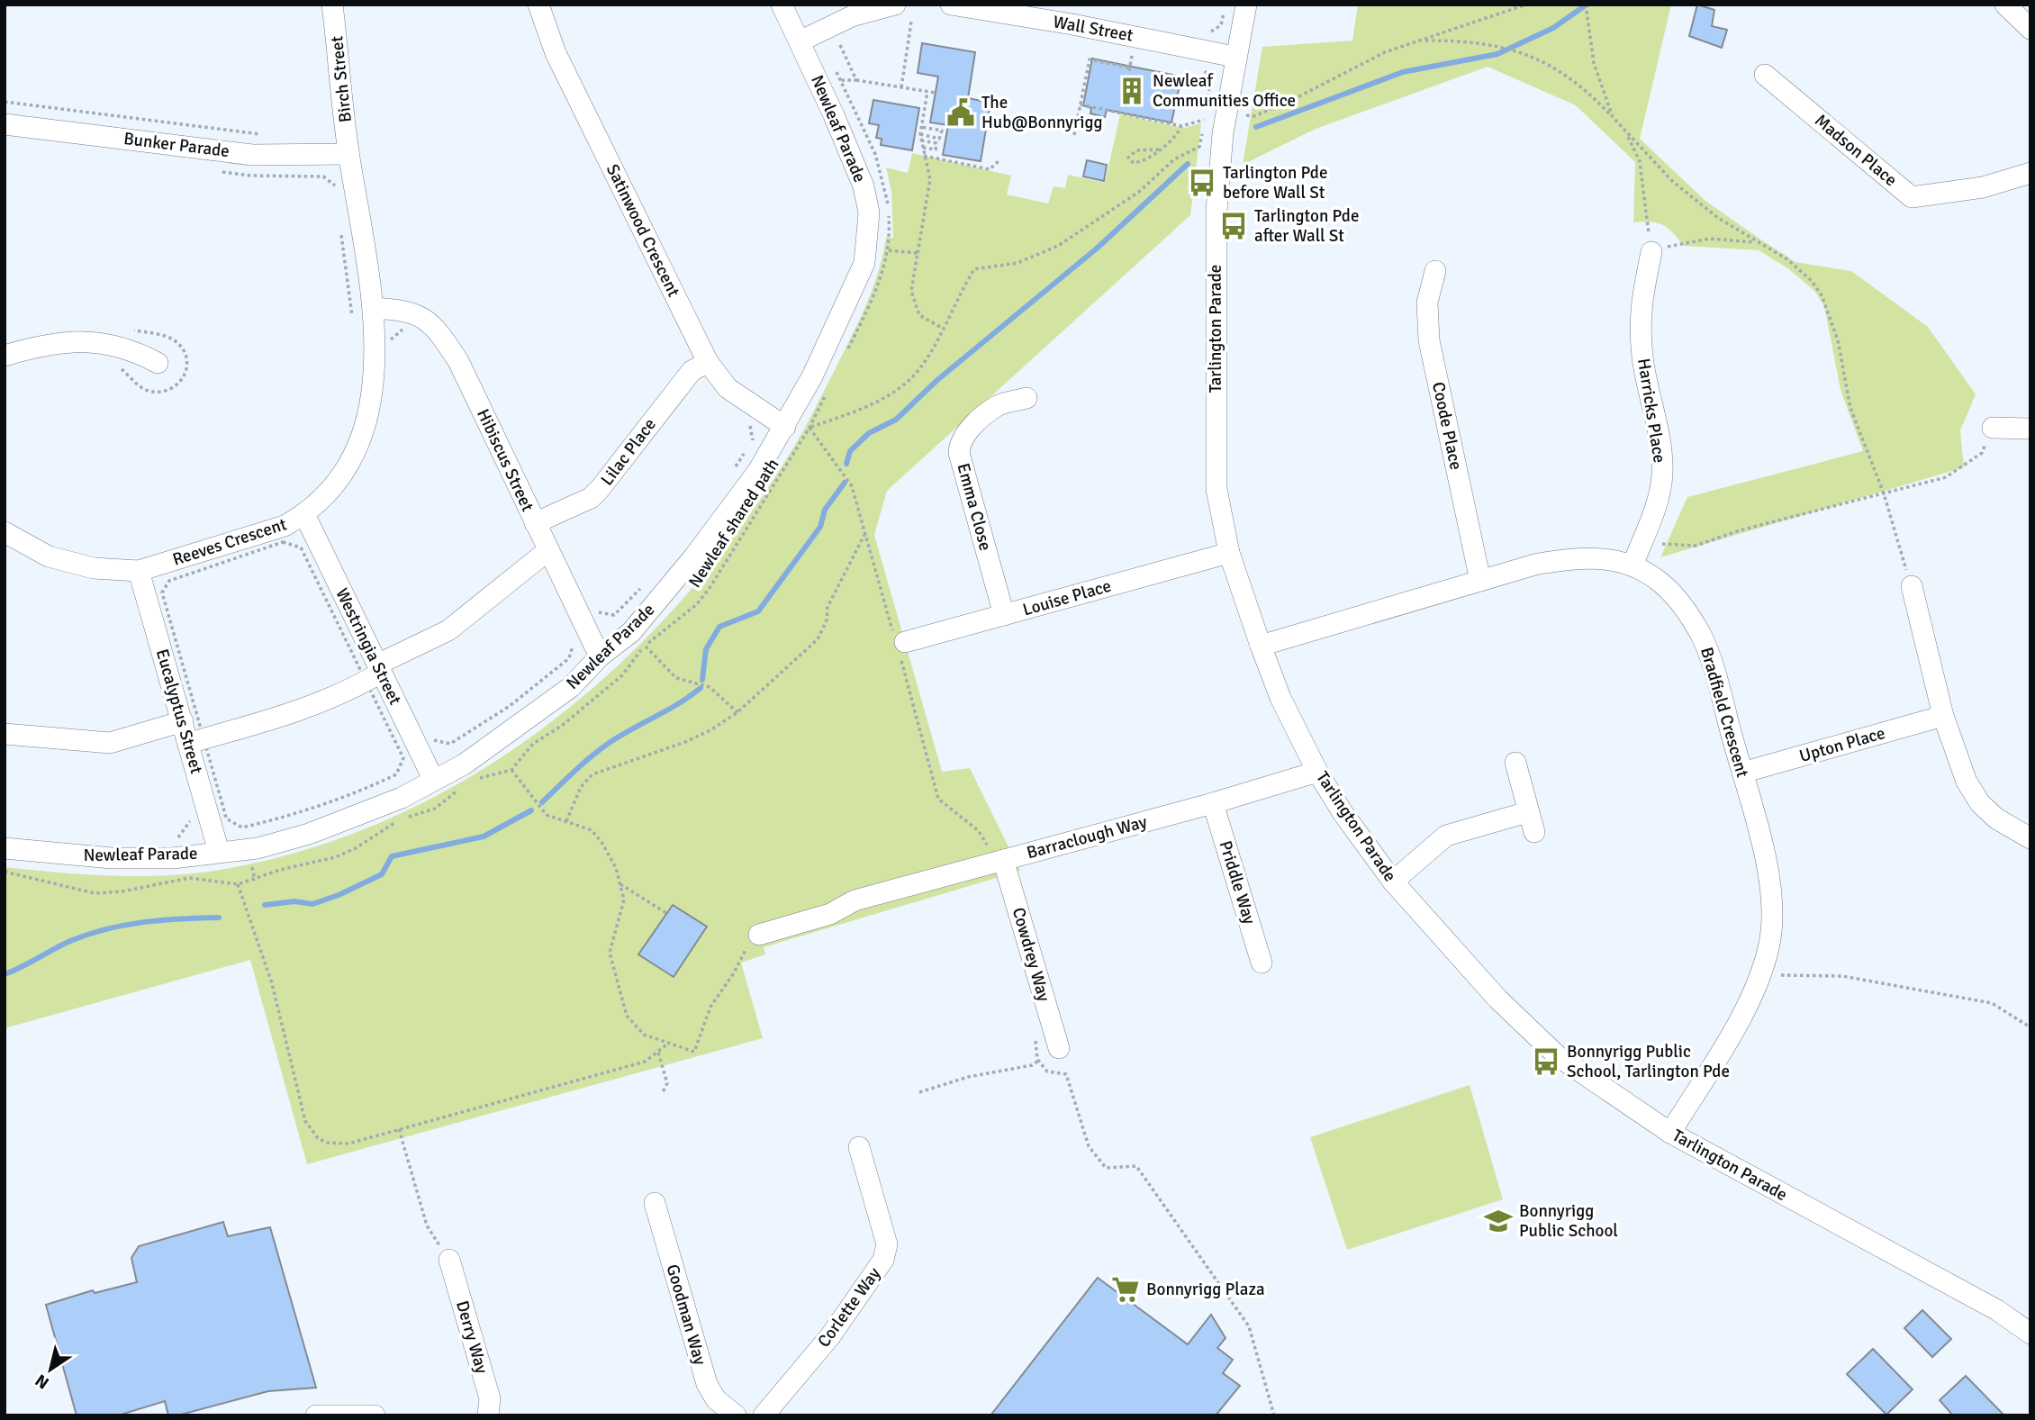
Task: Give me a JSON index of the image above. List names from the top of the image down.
{
  "streets": {
    "street": [
      "Wall Street",
      "Birch Street",
      "Newleaf Parade",
      "Bunker Parade",
      "Madson Place",
      "Satinwood Crescent",
      "Tarlington Parade",
      "Harricks Place",
      "Coode Place",
      "Lilac Place",
      "Hibiscus Street",
      "Emma Close",
      "Reeves Crescent",
      "Louise Place",
      "Westringia Street",
      "Eucalyptus Street",
      "Bradfield Crescent",
      "Upton Place",
      "Barraclough Way",
      "Priddle Way",
      "Cowdrey Way",
      "Corlette Way",
      "Goodman Way",
      "Derry Way"
    ],
    "path": ["Newleaf shared path"]
  },
  "crossings": [
    ["Wall Street", "Tarlington Parade"],
    ["Birch Street", "Bunker Parade"],
    ["Birch Street", "Reeves Crescent"],
    ["Newleaf Parade", "Satinwood Crescent"],
    ["Newleaf Parade", "Hibiscus Street"],
    ["Newleaf Parade", "Westringia Street"],
    ["Newleaf Parade", "Eucalyptus Street"],
    ["Bunker Parade", "Reeves Crescent"],
    ["Satinwood Crescent", "Lilac Place"],
    ["Tarlington Parade", "Louise Place"],
    ["Tarlington Parade", "Bradfield Crescent"],
    ["Tarlington Parade", "Barraclough Way"],
    ["Harricks Place", "Bradfield Crescent"],
    ["Coode Place", "Bradfield Crescent"],
    ["Lilac Place", "Hibiscus Street"],
    ["Hibiscus Street", "Reeves Crescent"],
    ["Emma Close", "Louise Place"],
    ["Reeves Crescent", "Westringia Street"],
    ["Reeves Crescent", "Eucalyptus Street"],
    ["Bradfield Crescent", "Upton Place"],
    ["Barraclough Way", "Priddle Way"],
    ["Barraclough Way", "Cowdrey Way"]
  ],
  "places": {
    "building": ["Newleaf Communities Office"],
    "public building": ["The Hub@Bonnyrigg"],
    "bus stop": ["Tarlington Pde before Wall St", "Tarlington Pde after Wall St", "Bonnyrigg Public School, Tarlington Pde"],
    "school or university": ["Bonnyrigg Public School"],
    "supermarket": ["Bonnyrigg Plaza"]
  },
  "north": "bottom left"
}
